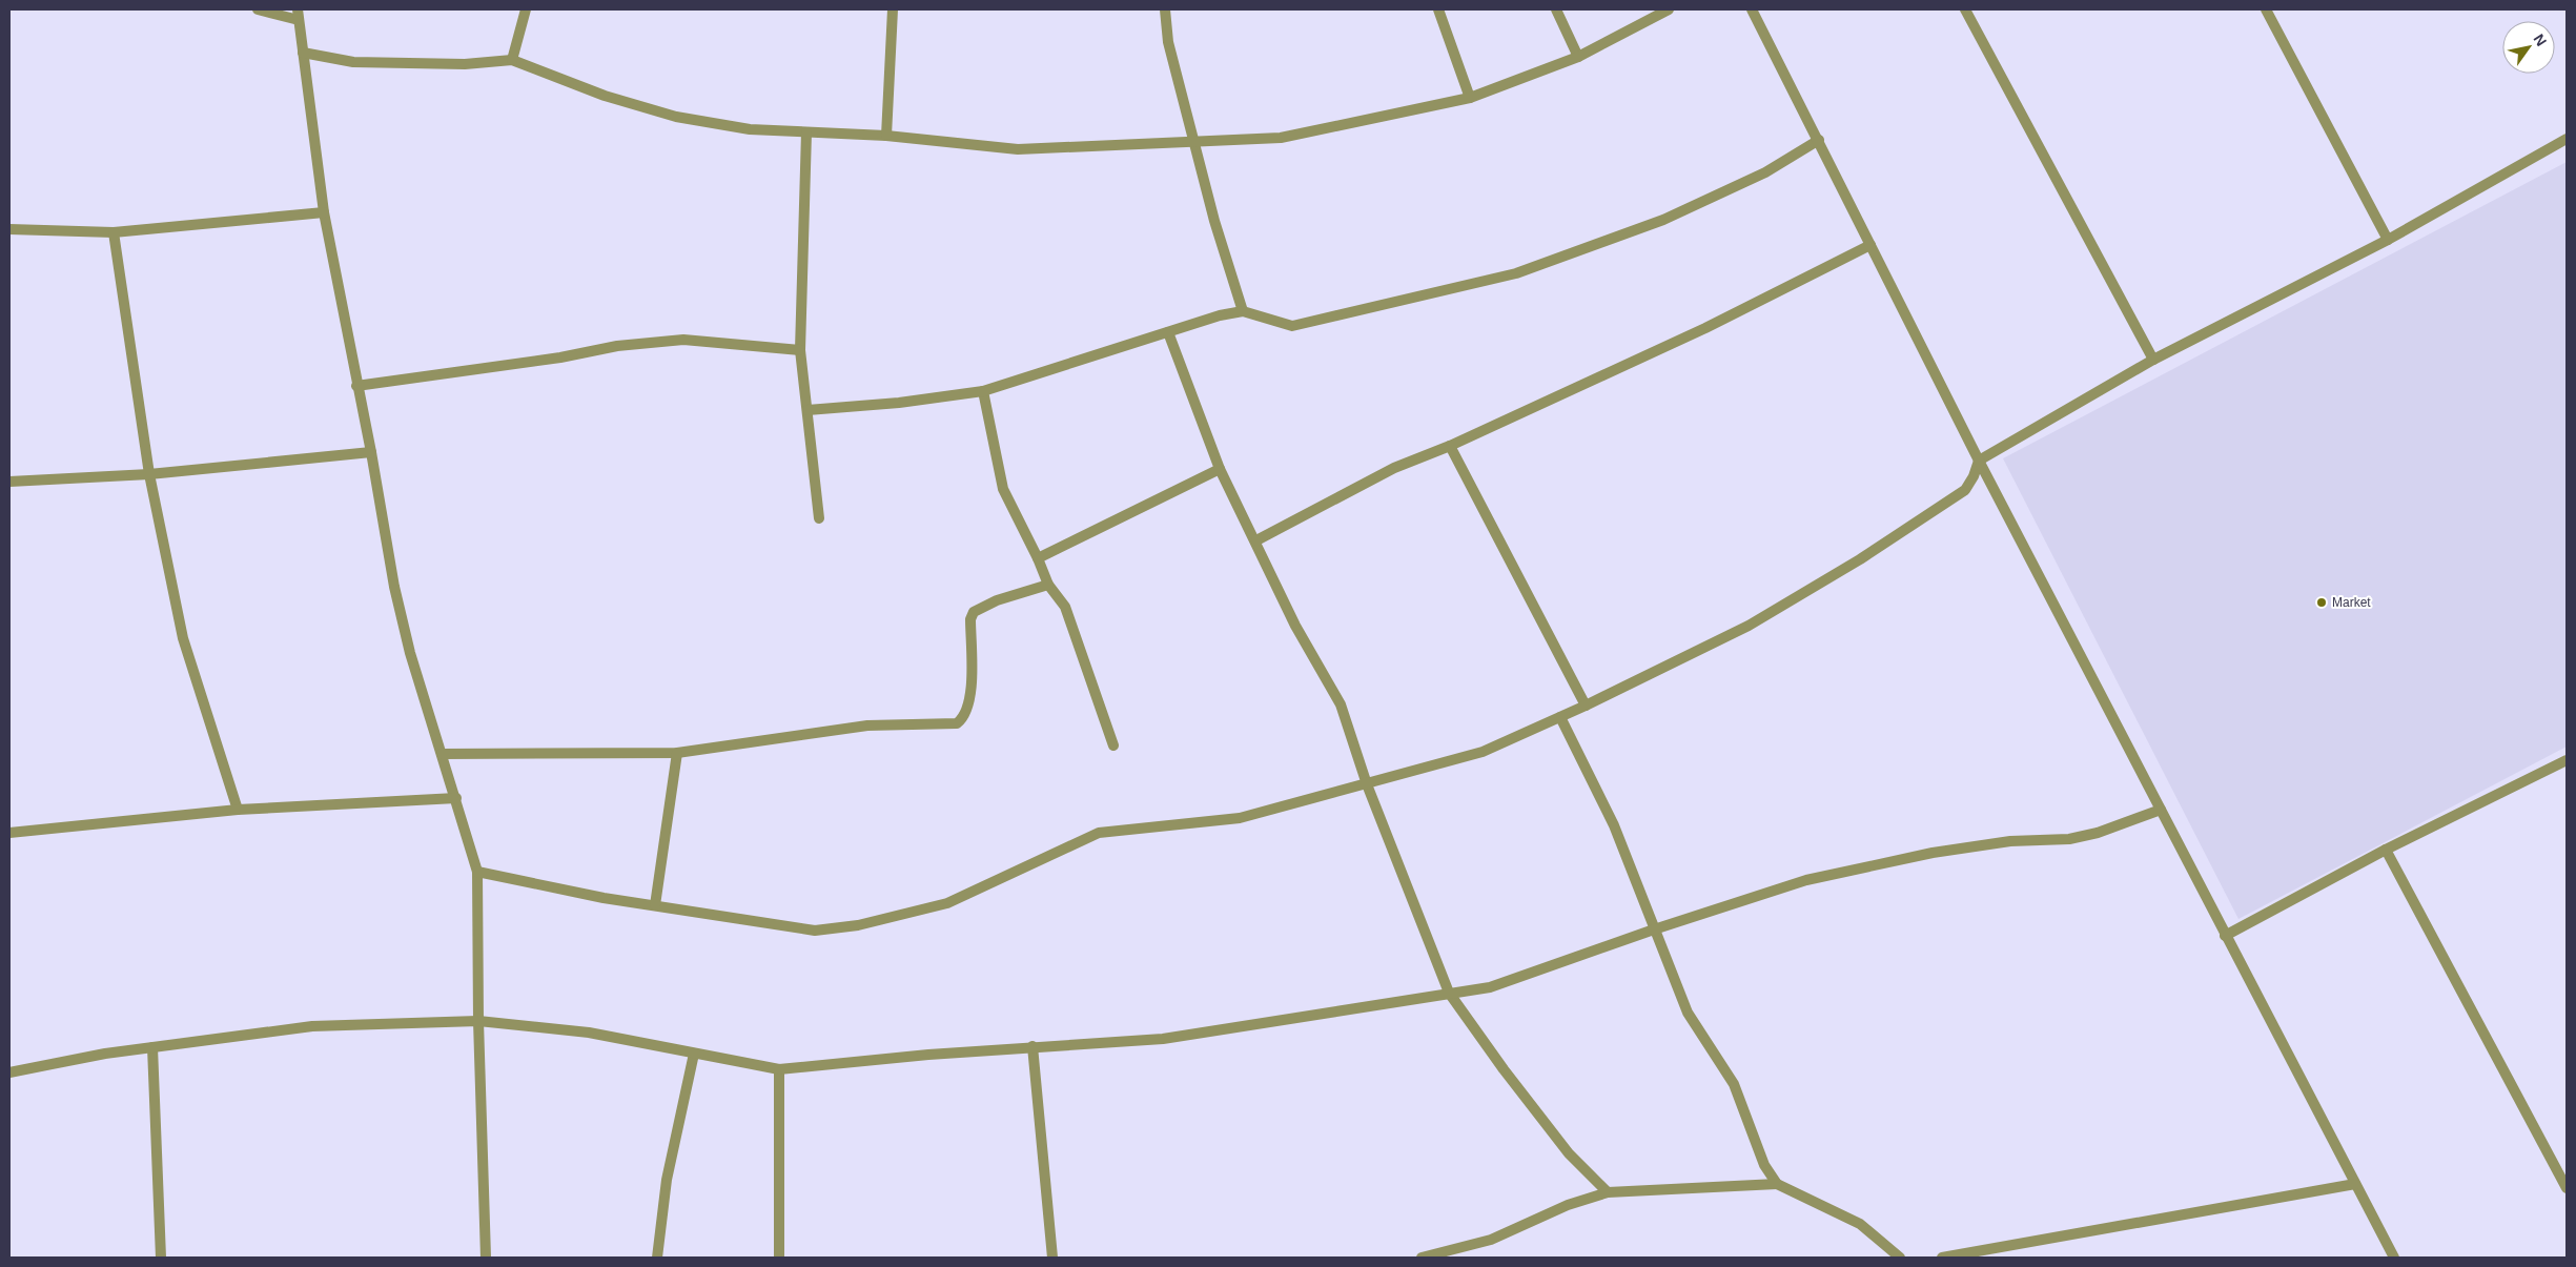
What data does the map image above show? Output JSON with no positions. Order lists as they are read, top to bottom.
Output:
{
  "places": ["Market"],
  "north": "top right"
}
